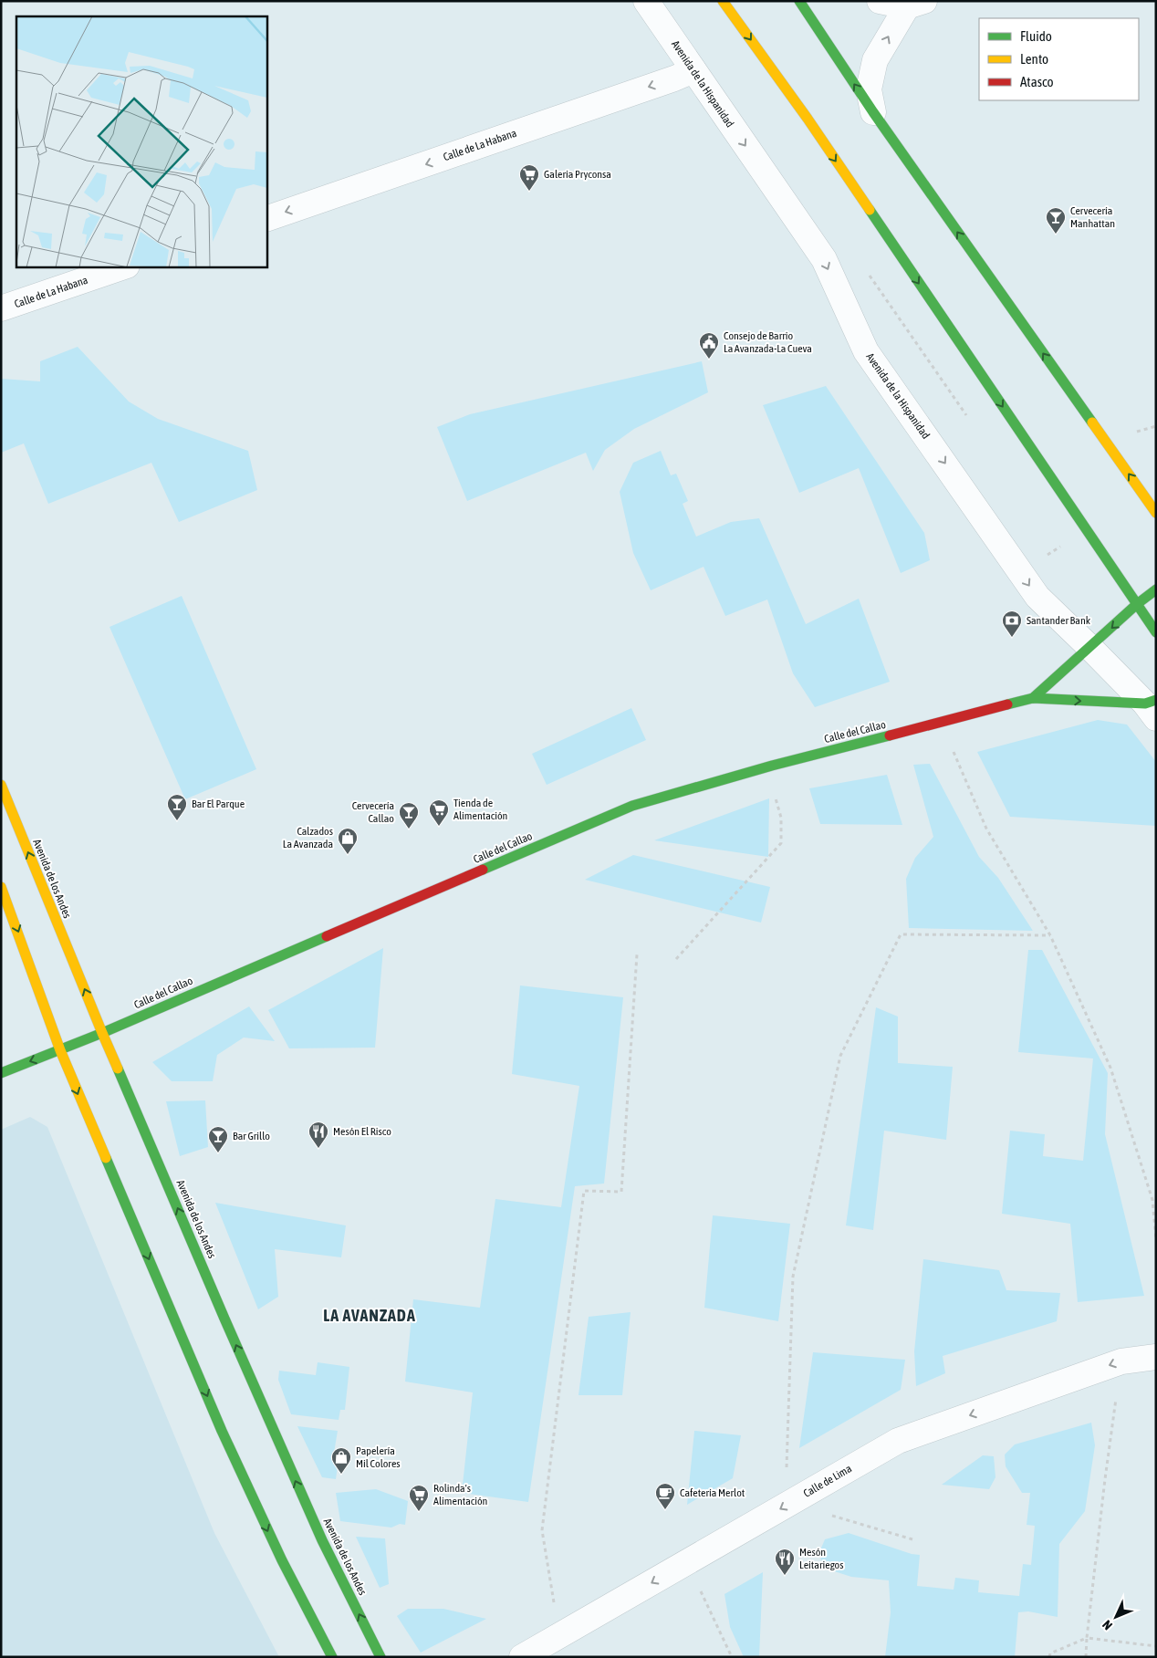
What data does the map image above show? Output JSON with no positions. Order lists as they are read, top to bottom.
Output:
{
  "streets": {
    "main road": ["Calle del Callao", "Avenida de los Andes"],
    "street": ["Avenida de la Hispanidad", "Calle de La Habana", "Calle de Lima"]
  },
  "crossings": [
    ["Avenida de la Hispanidad", "Calle de La Habana"],
    ["Avenida de la Hispanidad", "Calle del Callao"],
    ["Calle del Callao", "Avenida de los Andes"]
  ],
  "one_way": ["Avenida de la Hispanidad", "Calle de La Habana", "Calle de Lima"],
  "districts": ["LA AVANZADA"],
  "places": {
    "supermarket": ["Galería Pryconsa", "Tienda de Alimentación", "Rolinda's Alimentación"],
    "bar": [
      "Cervecería Manhattan",
      "Bar El Parque",
      "Cervecería Callao",
      "Bar Grillo"
    ],
    "public building": ["Consejo de Barrio La Avanzada-La Cueva"],
    "bank": ["Santander Bank"],
    "shop": ["Calzados La Avanzada", "Papelería Mil Colores"],
    "restaurant": ["Mesón El Risco", "Mesón Leitariegos"],
    "cafe": ["Cafetería Merlot"]
  },
  "legend": ["Fluido", "Lento", "Atasco"],
  "north": "bottom left"
}
